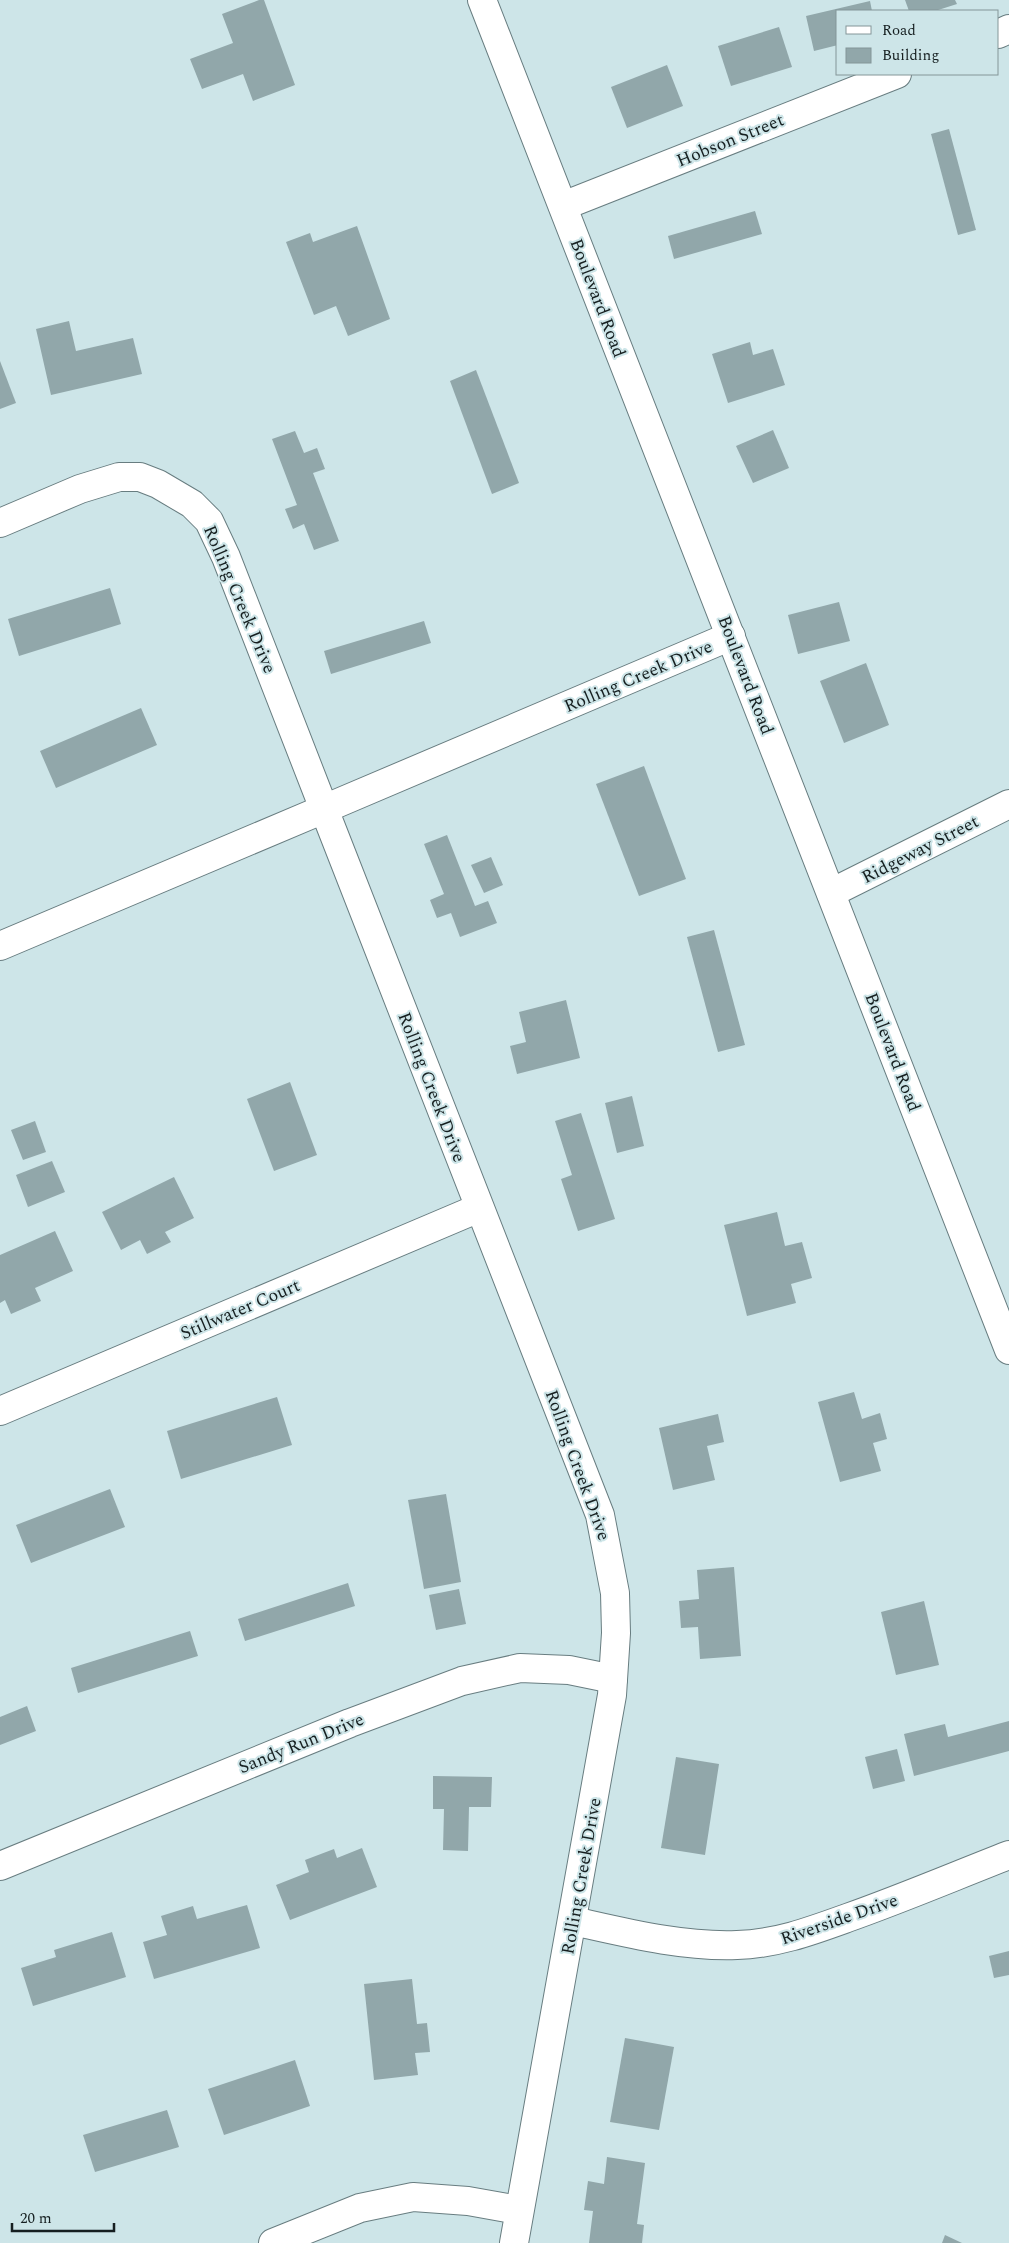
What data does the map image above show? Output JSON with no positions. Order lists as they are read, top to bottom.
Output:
{
  "streets": {
    "street": [
      "Hobson Street",
      "Boulevard Road",
      "Rolling Creek Drive",
      "Ridgeway Street",
      "Stillwater Court",
      "Sandy Run Drive",
      "Riverside Drive"
    ]
  },
  "crossings": [
    ["Hobson Street", "Boulevard Road"],
    ["Boulevard Road", "Rolling Creek Drive"],
    ["Boulevard Road", "Ridgeway Street"],
    ["Rolling Creek Drive", "Stillwater Court"],
    ["Rolling Creek Drive", "Sandy Run Drive"],
    ["Rolling Creek Drive", "Riverside Drive"]
  ],
  "legend": ["Road", "Building"],
  "scale_bar": "20 m"
}
